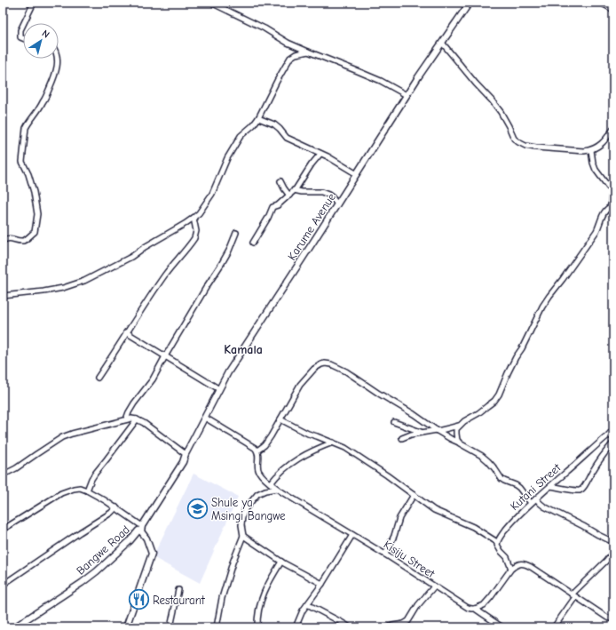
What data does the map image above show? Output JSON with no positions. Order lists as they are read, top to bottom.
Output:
{
  "streets": {
    "street": [
      "Karume Avenue",
      "Kutani Street",
      "Bangwe Road",
      "Kisiju Street"
    ]
  },
  "crossings": [
    ["Karume Avenue", "Bangwe Road"]
  ],
  "districts": ["Kamala"],
  "places": {
    "school or university": ["Shule ya Msingi Bangwe"],
    "restaurant": ["Restaurant"]
  },
  "north": "top right"
}
